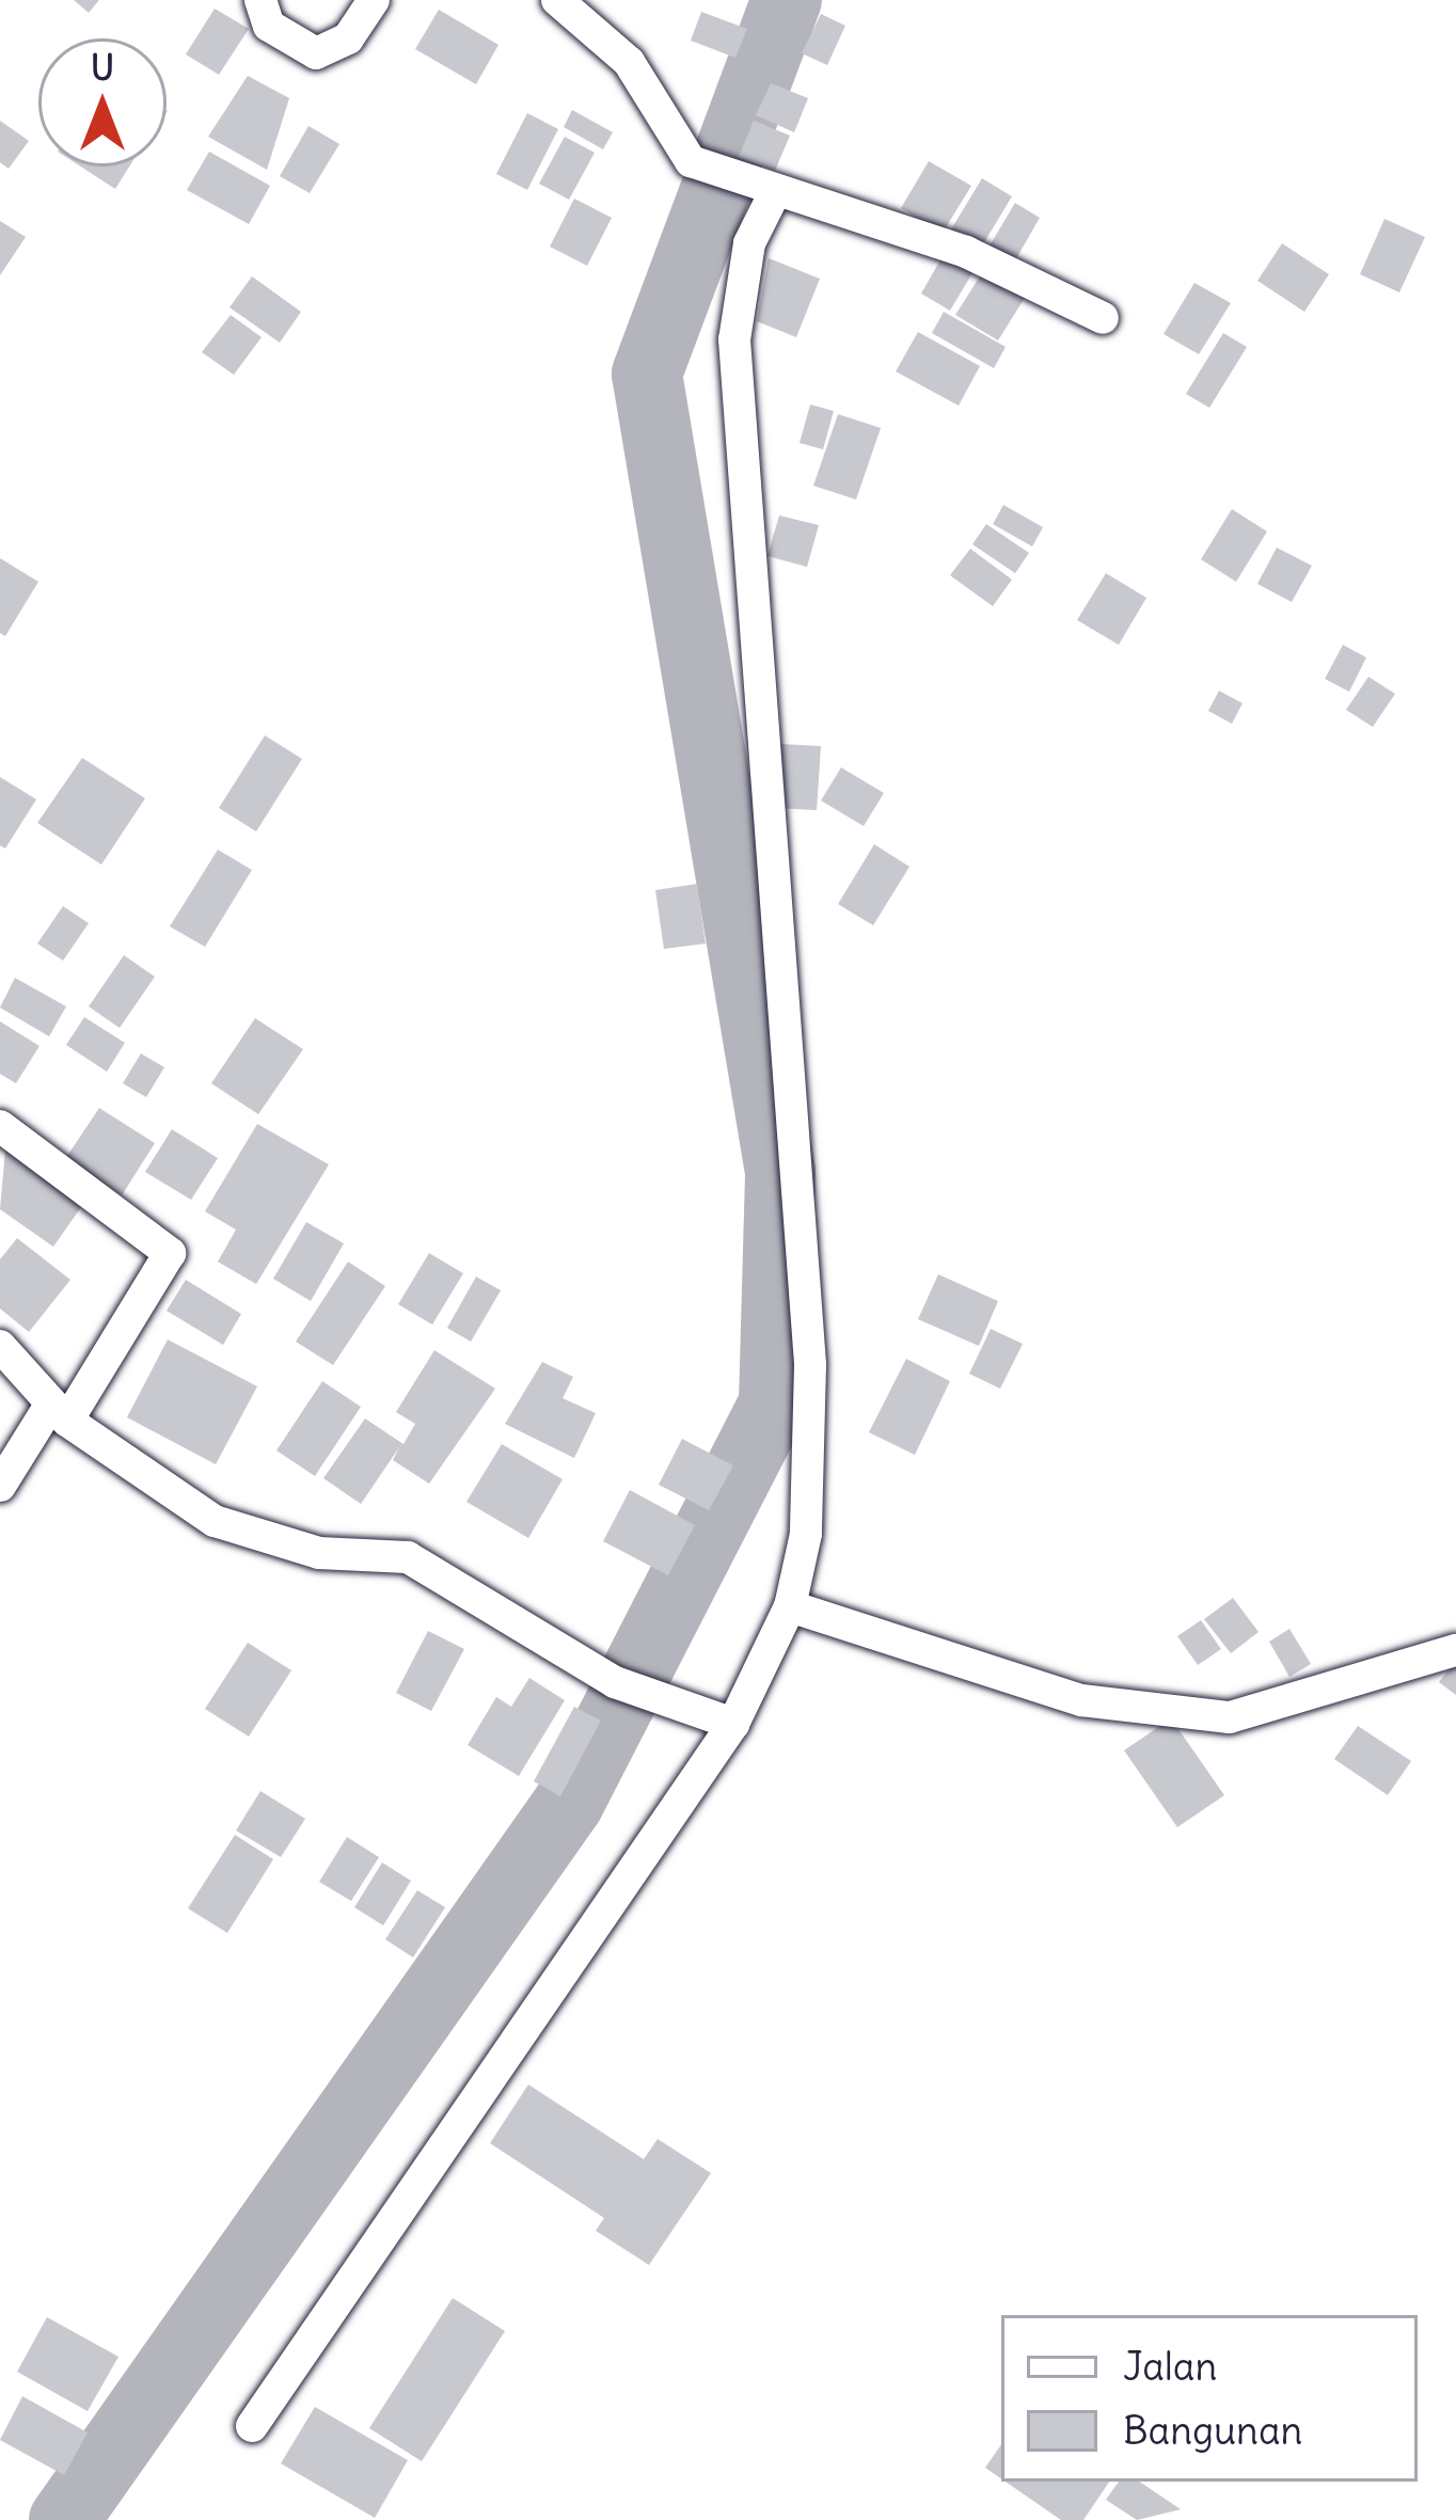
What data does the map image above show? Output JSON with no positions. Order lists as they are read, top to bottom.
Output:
{
  "legend": ["Jalan", "Bangunan"],
  "north": "top"
}
